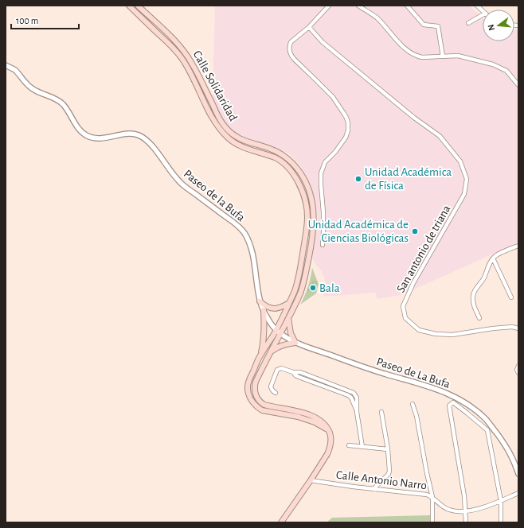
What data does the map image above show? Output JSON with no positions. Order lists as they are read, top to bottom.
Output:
{
  "streets": {
    "main road": ["Calle Solidaridad"],
    "street": [
      "Paseo de la Bufa",
      "San antonio de triana",
      "Paseo de La Bufa",
      "Calle Antonio Narro"
    ]
  },
  "crossings": [
    ["Calle Solidaridad", "Paseo de la Bufa"],
    ["Paseo de la Bufa", "Paseo de La Bufa"]
  ],
  "places": ["Unidad Académica de Física", "Unidad Académica de Ciencias Biológicas", "Bala"],
  "scale_bar": "100 m",
  "north": "left"
}
